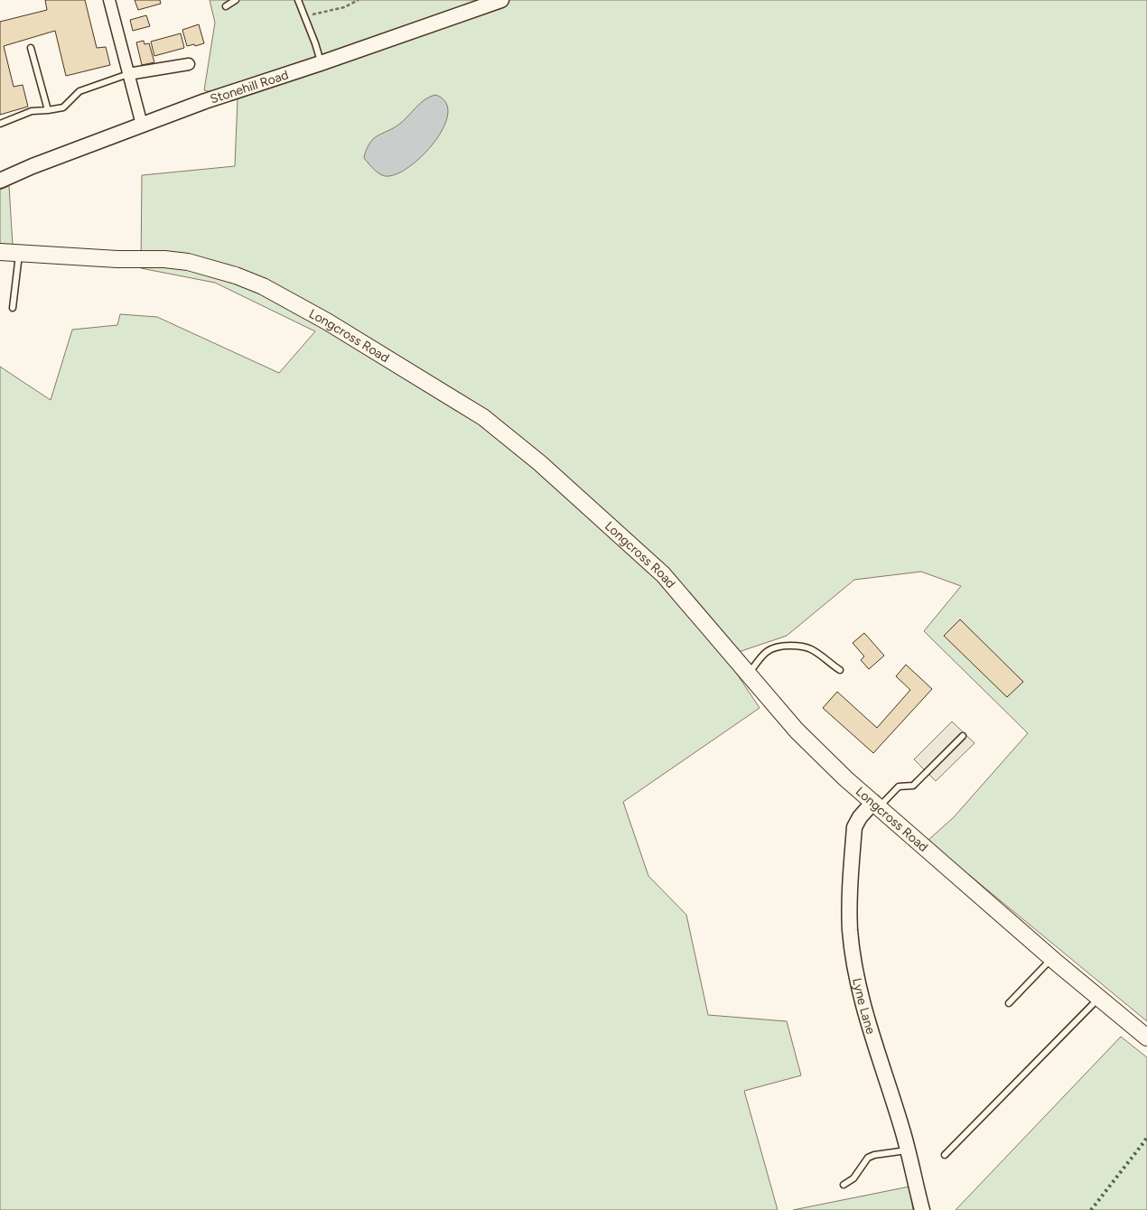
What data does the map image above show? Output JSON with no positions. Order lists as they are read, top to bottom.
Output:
{
  "streets": {
    "main road": ["Longcross Road"],
    "street": ["Stonehill Road", "Lyne Lane"]
  },
  "crossings": [
    ["Longcross Road", "Lyne Lane"]
  ]
}
